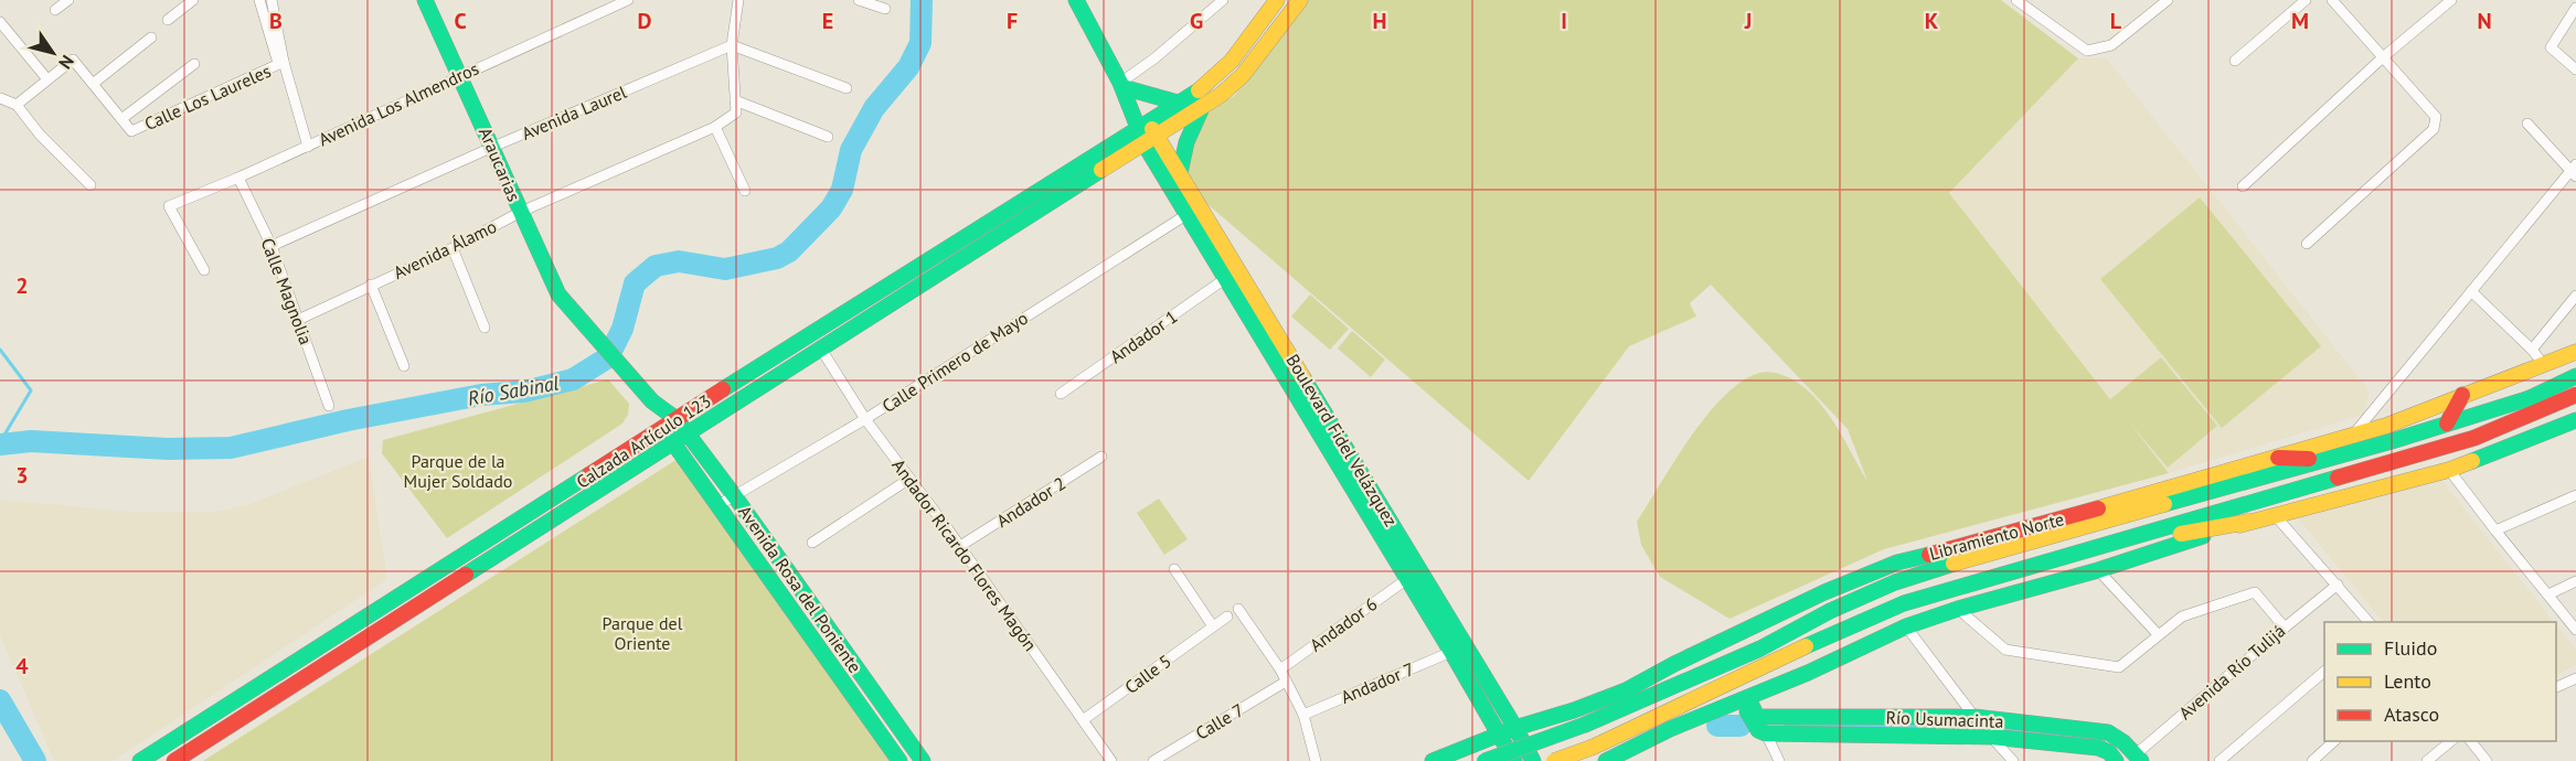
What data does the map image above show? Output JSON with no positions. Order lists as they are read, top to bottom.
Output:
{
  "streets": {
    "main road": [
      "Araucarias",
      "Boulevard Fidel Velázquez",
      "Calzada Artículo 123",
      "Libramiento Norte",
      "Avenida Rosa del Poniente",
      "Río Usumacinta"
    ],
    "street": [
      "Calle Los Laureles",
      "Avenida Los Almendros",
      "Avenida Laurel",
      "Avenida Álamo",
      "Calle Magnolia",
      "Andador 1",
      "Calle Primero de Mayo",
      "Andador 2",
      "Andador Ricardo Flores Magón",
      "Andador 6",
      "Avenida Río Tulijá",
      "Calle 5",
      "Andador 7",
      "Calle 7"
    ]
  },
  "crossings": [
    ["Avenida Los Almendros", "Araucarias"],
    ["Avenida Los Almendros", "Calle Magnolia"],
    ["Avenida Laurel", "Araucarias"],
    ["Avenida Laurel", "Calle Magnolia"],
    ["Araucarias", "Avenida Álamo"],
    ["Araucarias", "Calzada Artículo 123"],
    ["Araucarias", "Avenida Rosa del Poniente"],
    ["Avenida Álamo", "Calle Magnolia"],
    ["Andador 1", "Boulevard Fidel Velázquez"],
    ["Calle Primero de Mayo", "Boulevard Fidel Velázquez"],
    ["Calle Primero de Mayo", "Andador Ricardo Flores Magón"],
    ["Calle Primero de Mayo", "Avenida Rosa del Poniente"],
    ["Boulevard Fidel Velázquez", "Calzada Artículo 123"],
    ["Boulevard Fidel Velázquez", "Libramiento Norte"],
    ["Boulevard Fidel Velázquez", "Andador 6"],
    ["Boulevard Fidel Velázquez", "Andador 7"],
    ["Calzada Artículo 123", "Andador Ricardo Flores Magón"],
    ["Calzada Artículo 123", "Avenida Rosa del Poniente"],
    ["Andador 2", "Andador Ricardo Flores Magón"],
    ["Andador Ricardo Flores Magón", "Calle 5"],
    ["Avenida Río Tulijá", "Río Usumacinta"]
  ],
  "water": ["Río Sabinal"],
  "parks": ["Parque de la Mujer Soldado", "Parque del Oriente"],
  "legend": ["Fluido", "Lento", "Atasco"],
  "north": "bottom right",
  "grid": {
    "columns": [
      "B",
      "C",
      "D",
      "E",
      "F",
      "G",
      "H",
      "I",
      "J",
      "K",
      "L",
      "M",
      "N"
    ],
    "rows": ["2", "3", "4"]
  }
}
